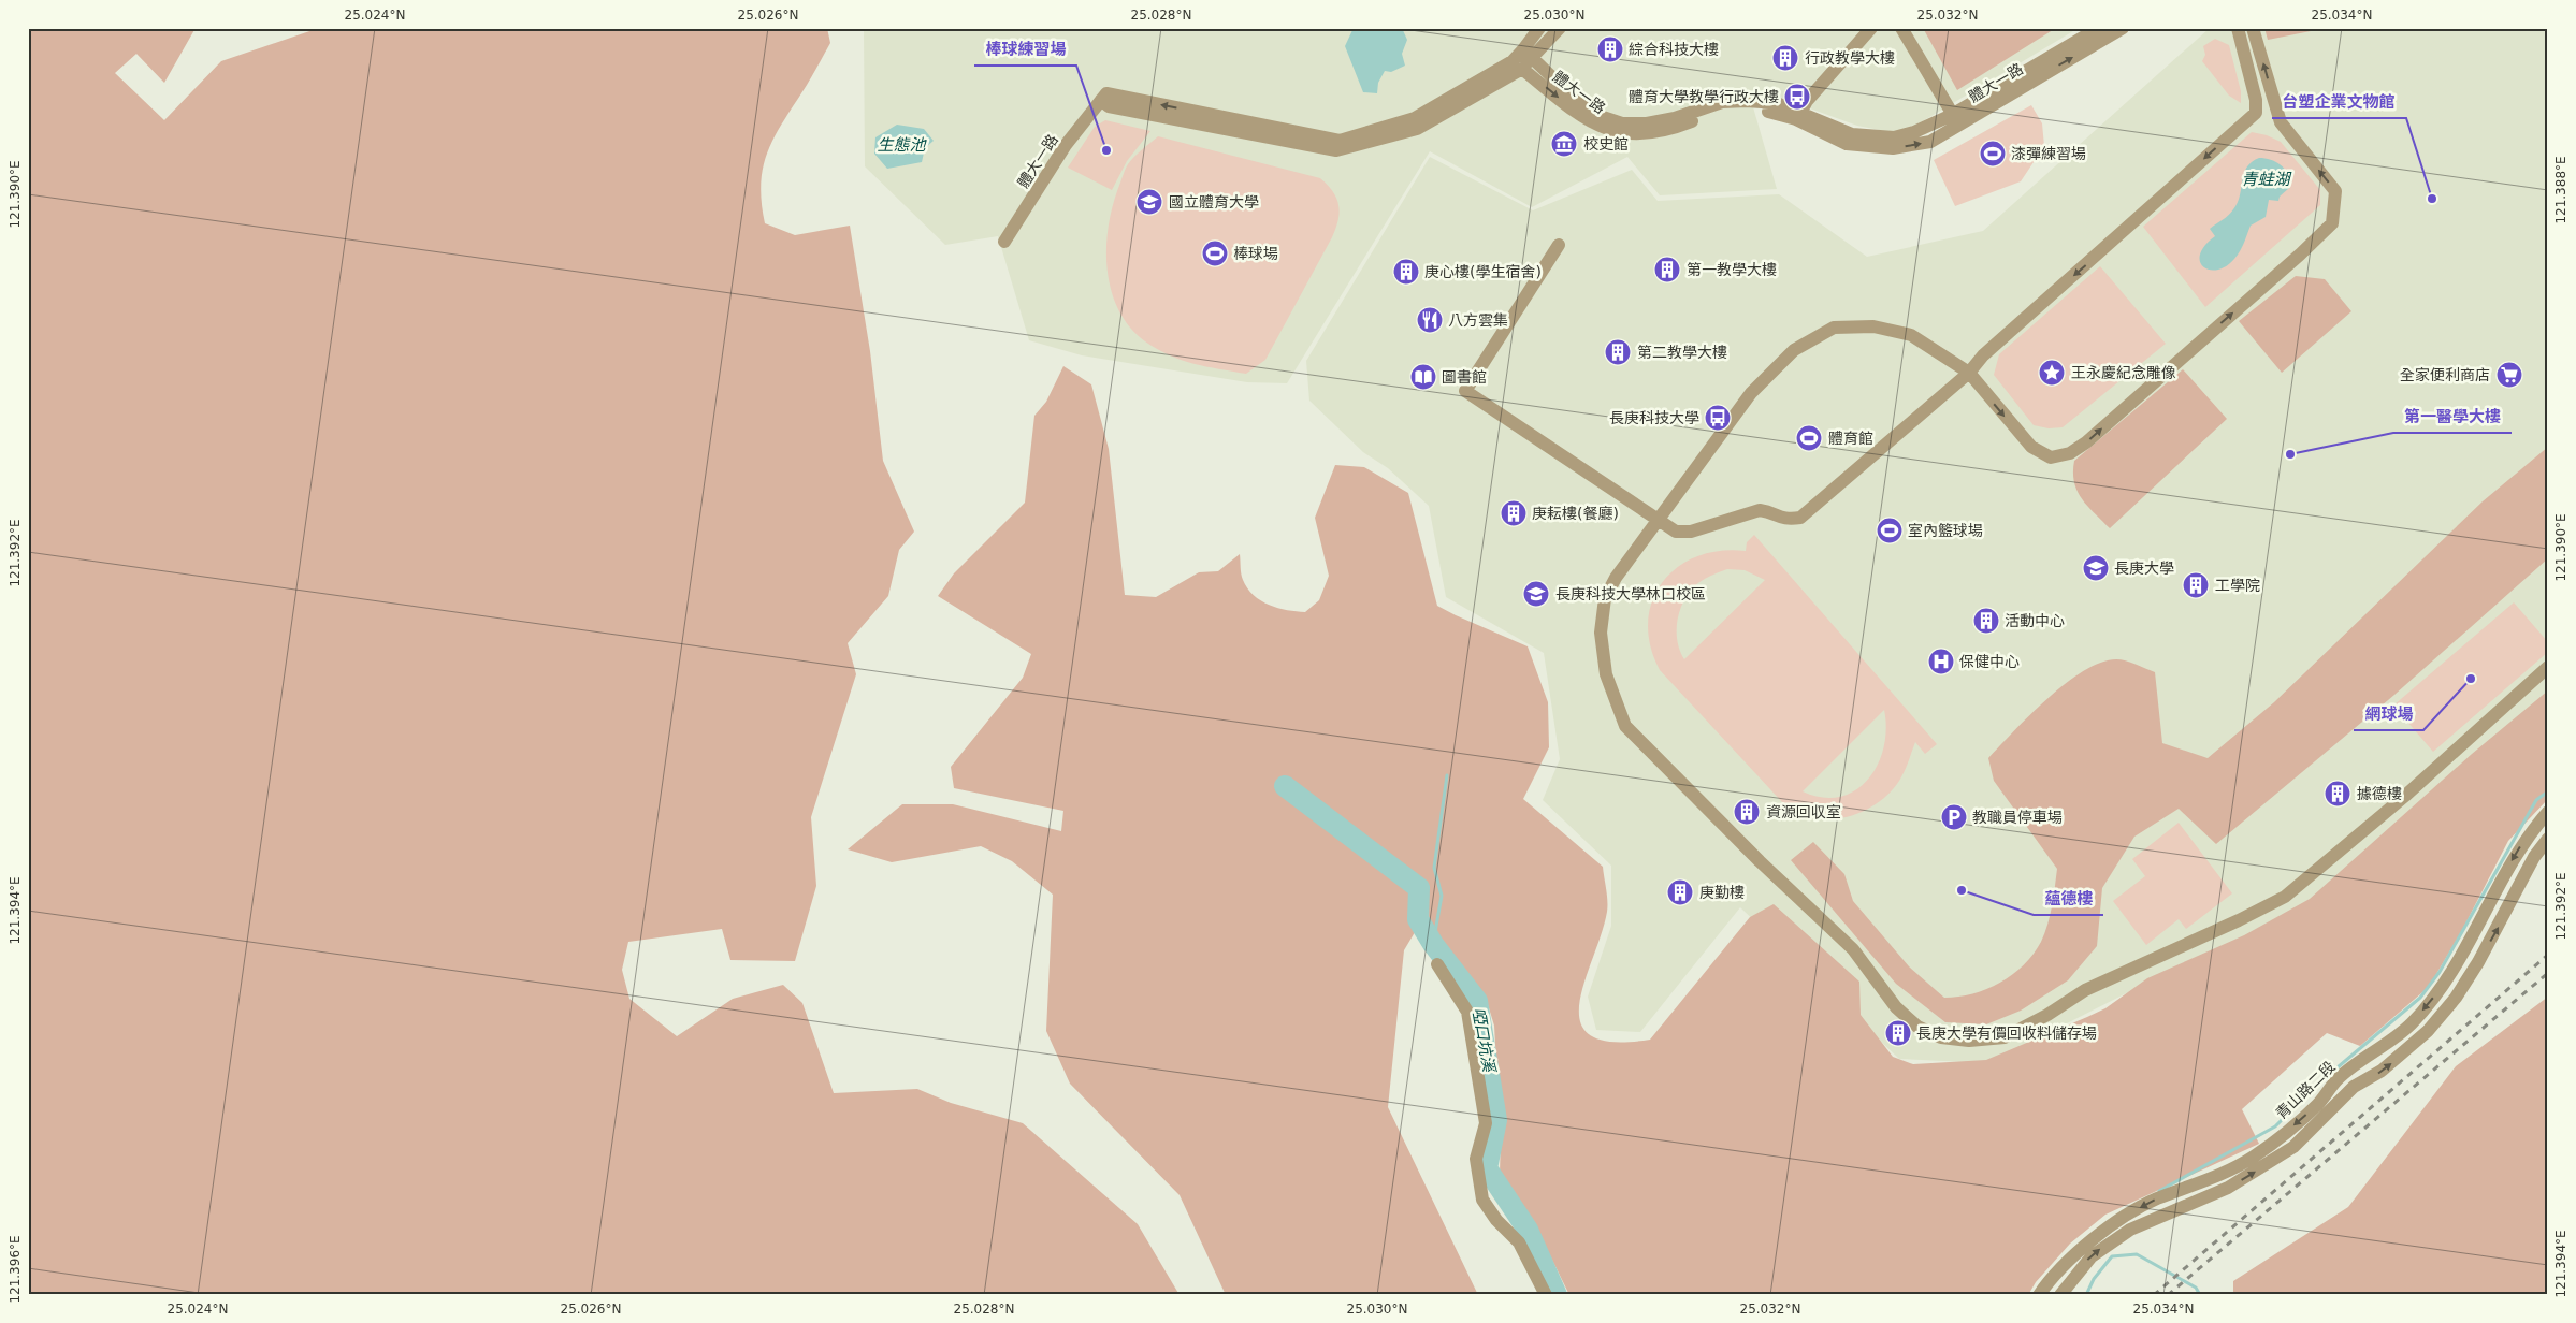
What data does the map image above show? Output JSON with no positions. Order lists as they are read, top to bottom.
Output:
{
  "streets": {
    "street": ["體大一路", "青山路二段"]
  },
  "water": ["生態池", "青蛙湖", "啞口坑溪"],
  "places": {
    "building": [
      "綜合科技大樓",
      "行政教學大樓",
      "第一教學大樓",
      "庚心樓(學生宿舍)",
      "第二教學大樓",
      "庚耘樓(餐廳)",
      "工學院",
      "活動中心",
      "據德樓",
      "資源回収室",
      "庚勤樓",
      "長庚大學有價回收料儲存場"
    ],
    "bus stop": ["體育大學教學行政大樓", "長庚科技大學"],
    "museum": ["校史館"],
    "other": [
      "棒球練習場",
      "台塑企業文物館",
      "第一醫學大樓",
      "網球場",
      "蘊德樓"
    ],
    "sports": [
      "漆彈練習場",
      "棒球場",
      "體育館",
      "室內籃球場"
    ],
    "school or university": ["國立體育大學", "長庚大學", "長庚科技大學林口校區"],
    "restaurant": ["八方雲集"],
    "place": ["王永慶紀念雕像"],
    "supermarket": ["全家便利商店"],
    "library": ["圖書館"],
    "hospital": ["保健中心"],
    "parking": ["教職員停車場"]
  },
  "coordinates": [
    "25.024°N",
    "25.026°N",
    "25.028°N",
    "25.030°N",
    "25.032°N",
    "25.034°N",
    "121.388°E",
    "121.390°E",
    "121.392°E",
    "121.394°E",
    "121.396°E"
  ]
}
